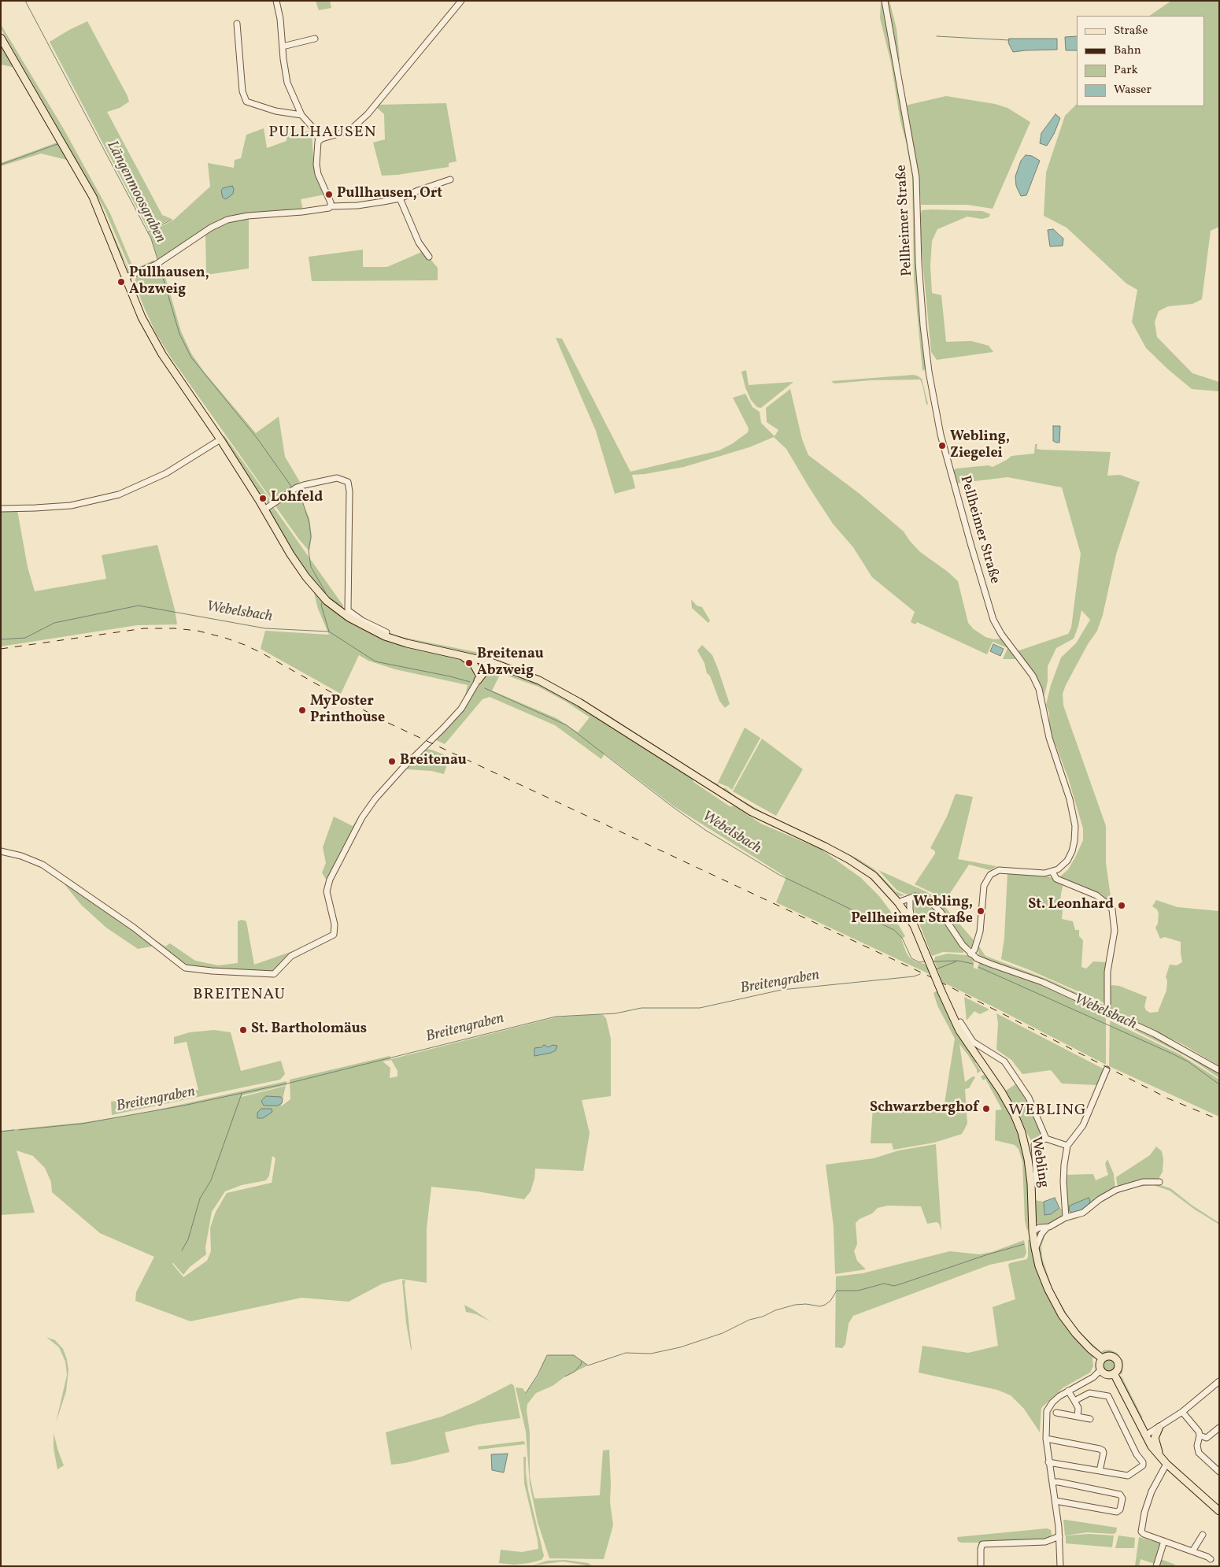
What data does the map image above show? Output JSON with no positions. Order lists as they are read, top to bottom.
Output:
{
  "streets": {
    "main road": ["Webling"],
    "street": ["Pellheimer Straße"]
  },
  "districts": ["PULLHAUSEN", "BREITENAU", "WEBLING"],
  "water": ["Längenmoosgraben", "Webelsbach", "Breitengraben"],
  "places": [
    "Pullhausen, Ort",
    "Pullhausen, Abzweig",
    "Webling, Ziegelei",
    "Lohfeld",
    "Breitenau Abzweig",
    "MyPoster Printhouse",
    "Breitenau",
    "St. Leonhard",
    "Webling, Pellheimer Straße",
    "St. Bartholomäus",
    "Schwarzberghof"
  ],
  "legend": [
    "Straße",
    "Bahn",
    "Park",
    "Wasser"
  ]
}
